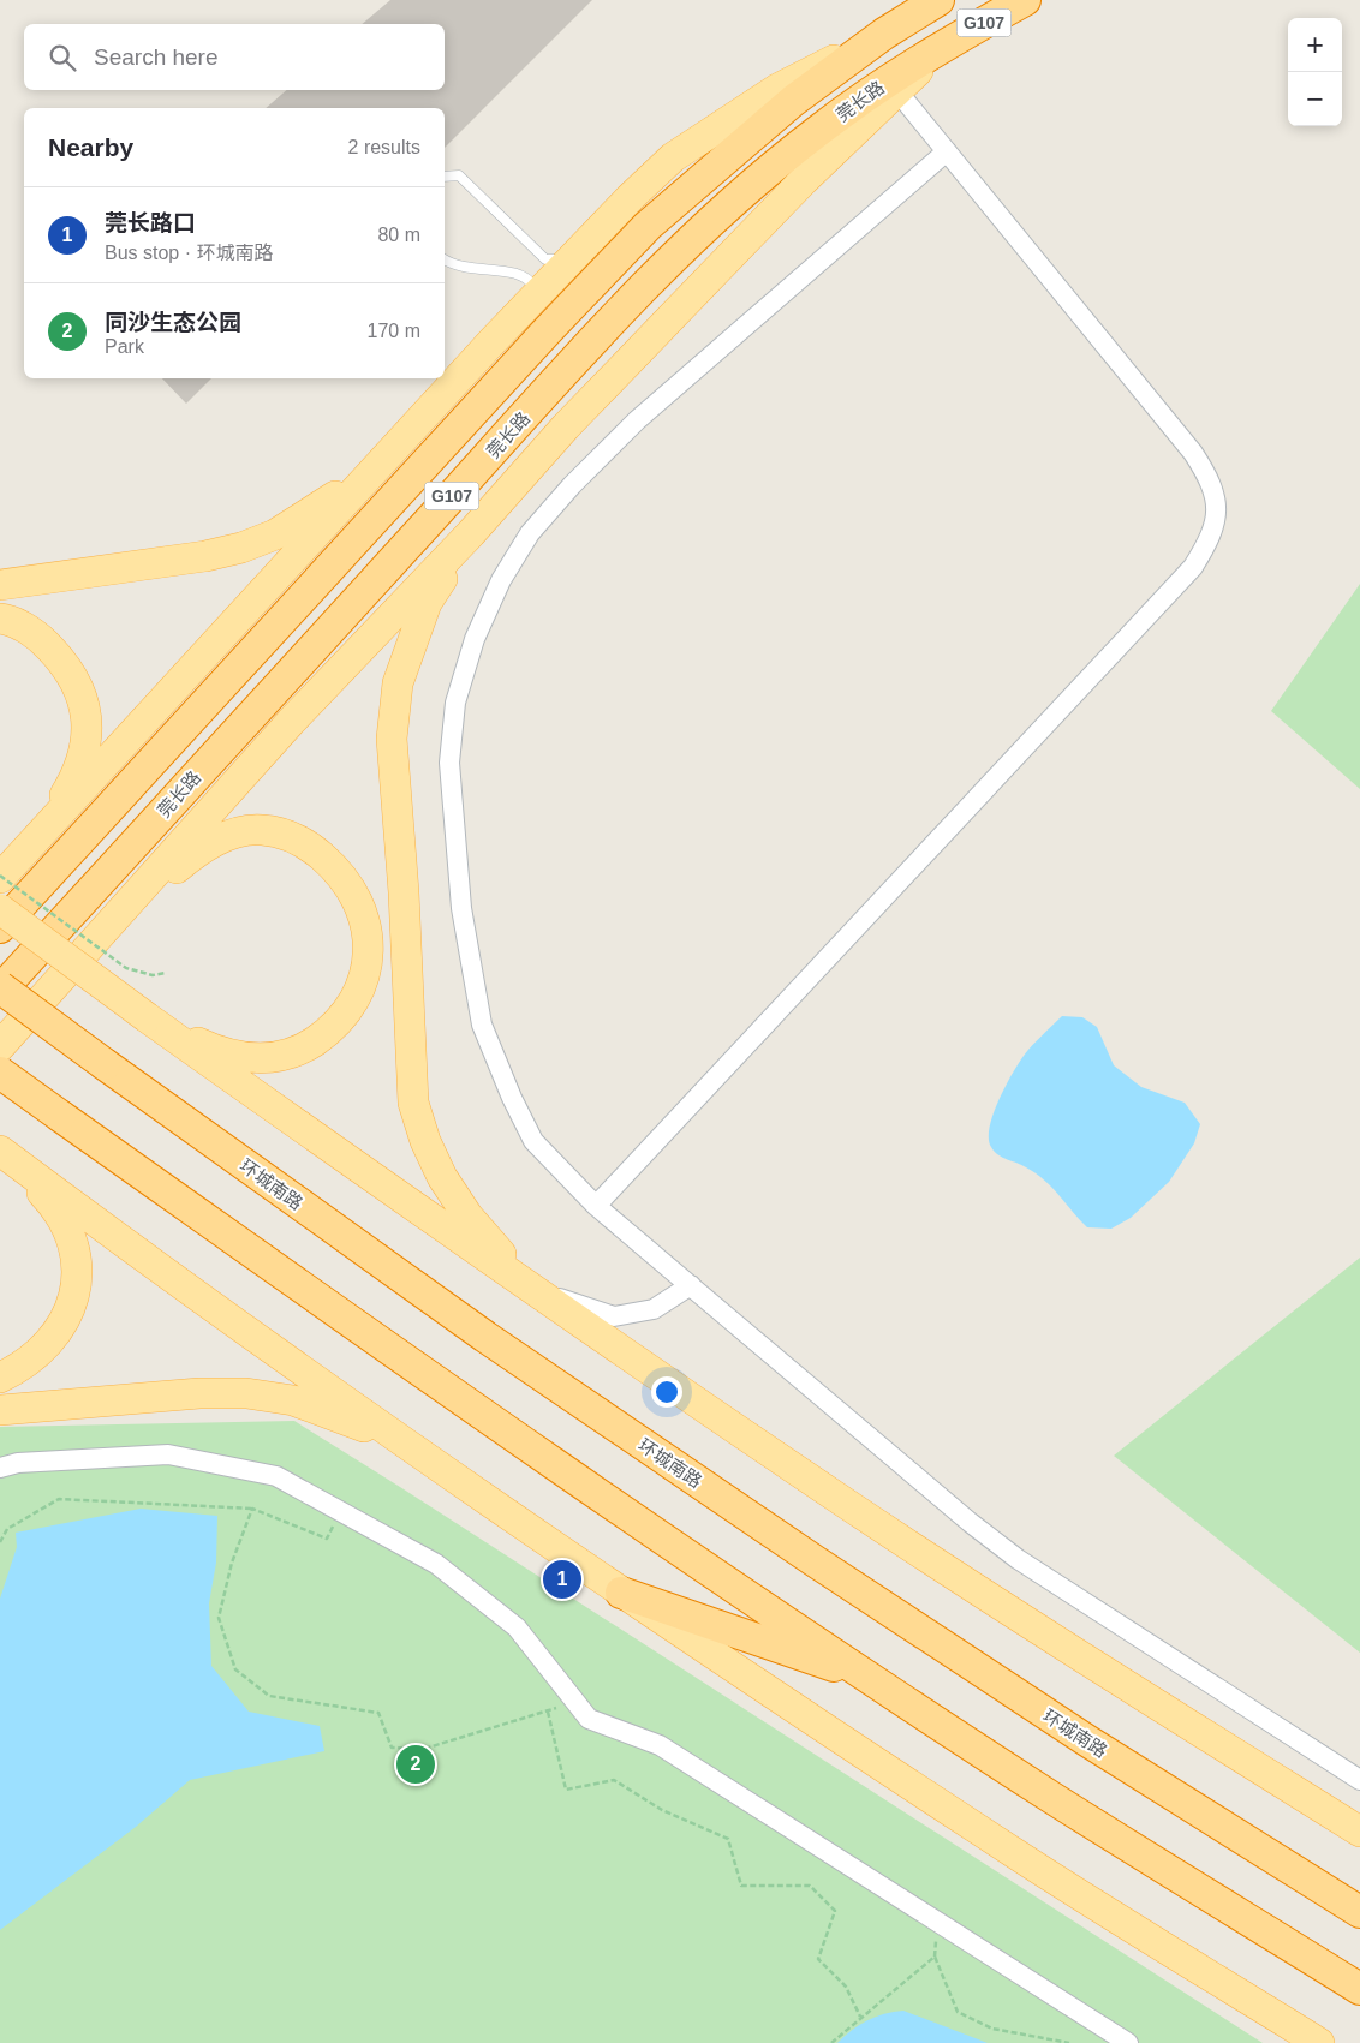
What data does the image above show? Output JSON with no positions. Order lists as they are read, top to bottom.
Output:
{
  "streets": {
    "highway": ["G107", "莞长路", "环城南路"]
  },
  "crossings": [
    ["莞长路", "环城南路"]
  ],
  "page": {
    "map_buttons": ["+", "−"],
    "search": "Search here",
    "heading": ["Nearby", "2 results"],
    "list": [
      {
        "mark": "1",
        "name": "莞长路口",
        "note": "Bus stop · 环城南路",
        "value": "80 m"
      },
      {
        "mark": "2",
        "name": "同沙生态公园",
        "note": "Park",
        "value": "170 m"
      }
    ],
    "pins": ["1", "2"]
  }
}
